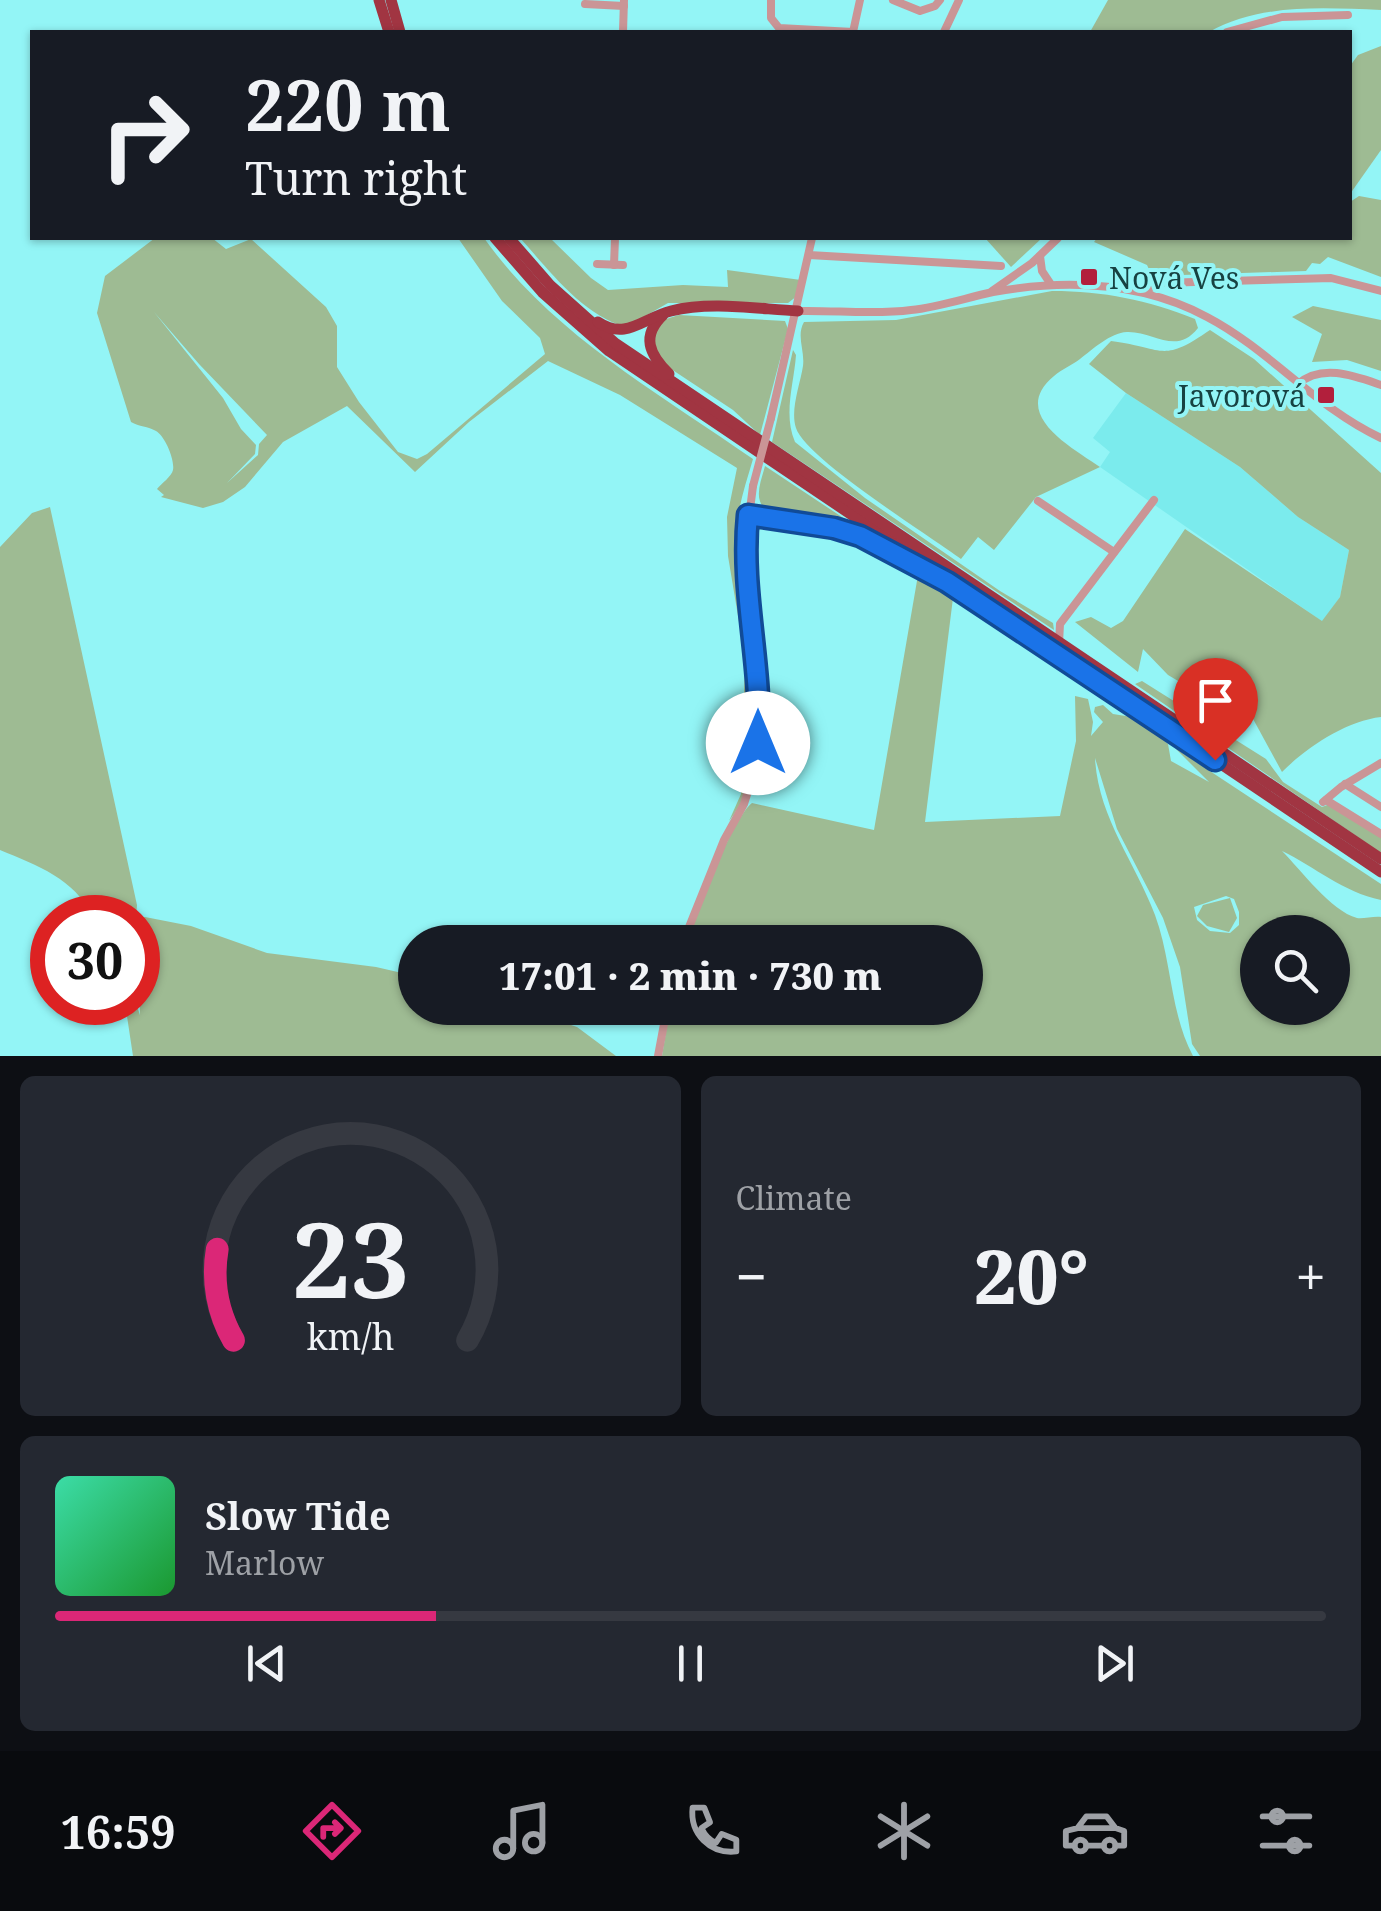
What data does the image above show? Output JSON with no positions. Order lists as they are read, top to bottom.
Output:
{
  "places": {
    "transit": ["Nová Ves", "Javorová"]
  },
  "page": {
    "turn": ["220 m", "Turn right"],
    "limit": "30",
    "trip": "17:01 · 2 min · 730 m",
    "tile": "Climate",
    "heat": ["−", "20°", "+"],
    "song": ["Slow Tide", "Marlow"],
    "tabs": "16:59",
    "gauge": ["23", "km/h"]
  }
}
